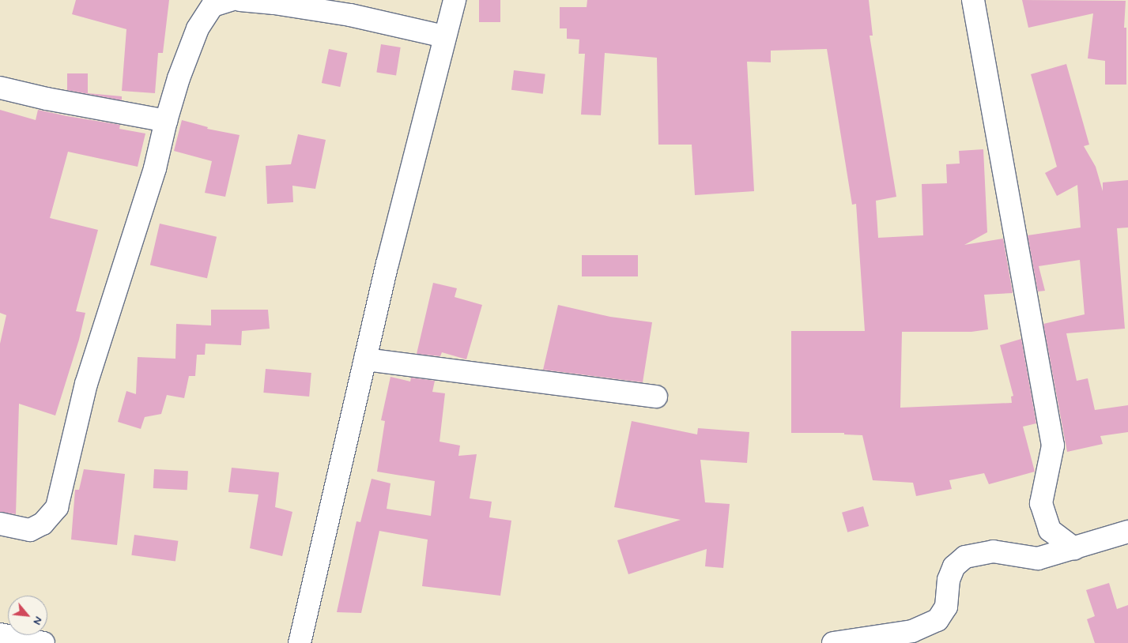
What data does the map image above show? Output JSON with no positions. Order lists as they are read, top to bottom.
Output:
{
  "north": "bottom right"
}
